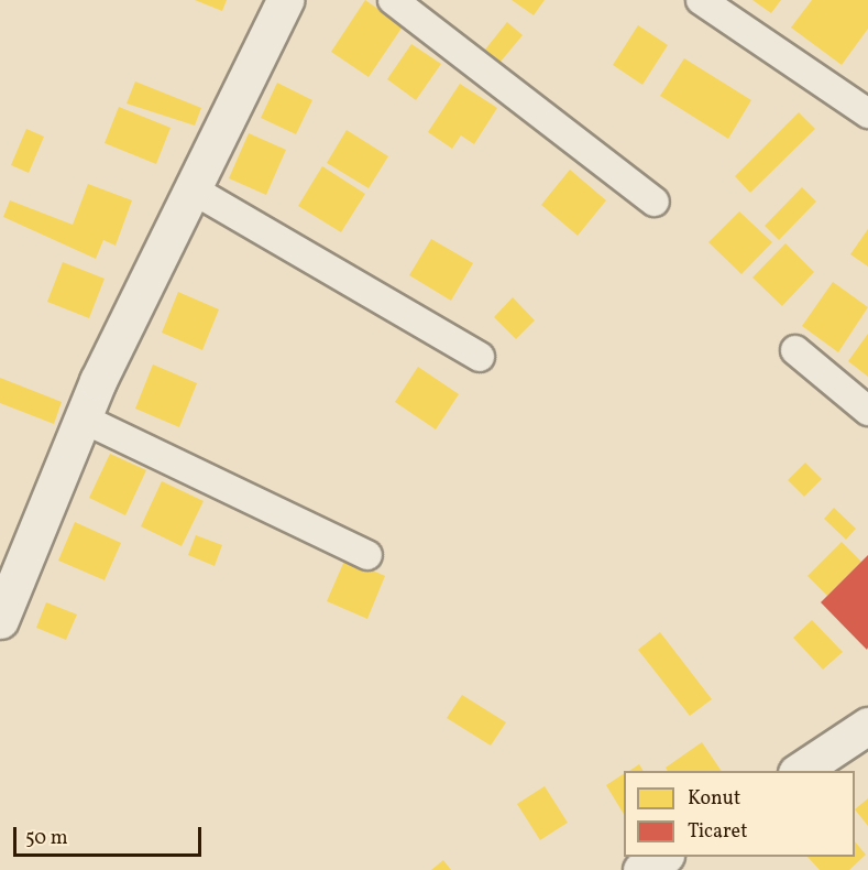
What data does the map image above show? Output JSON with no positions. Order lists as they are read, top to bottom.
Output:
{
  "legend": ["Konut", "Ticaret"],
  "scale_bar": "50 m"
}
